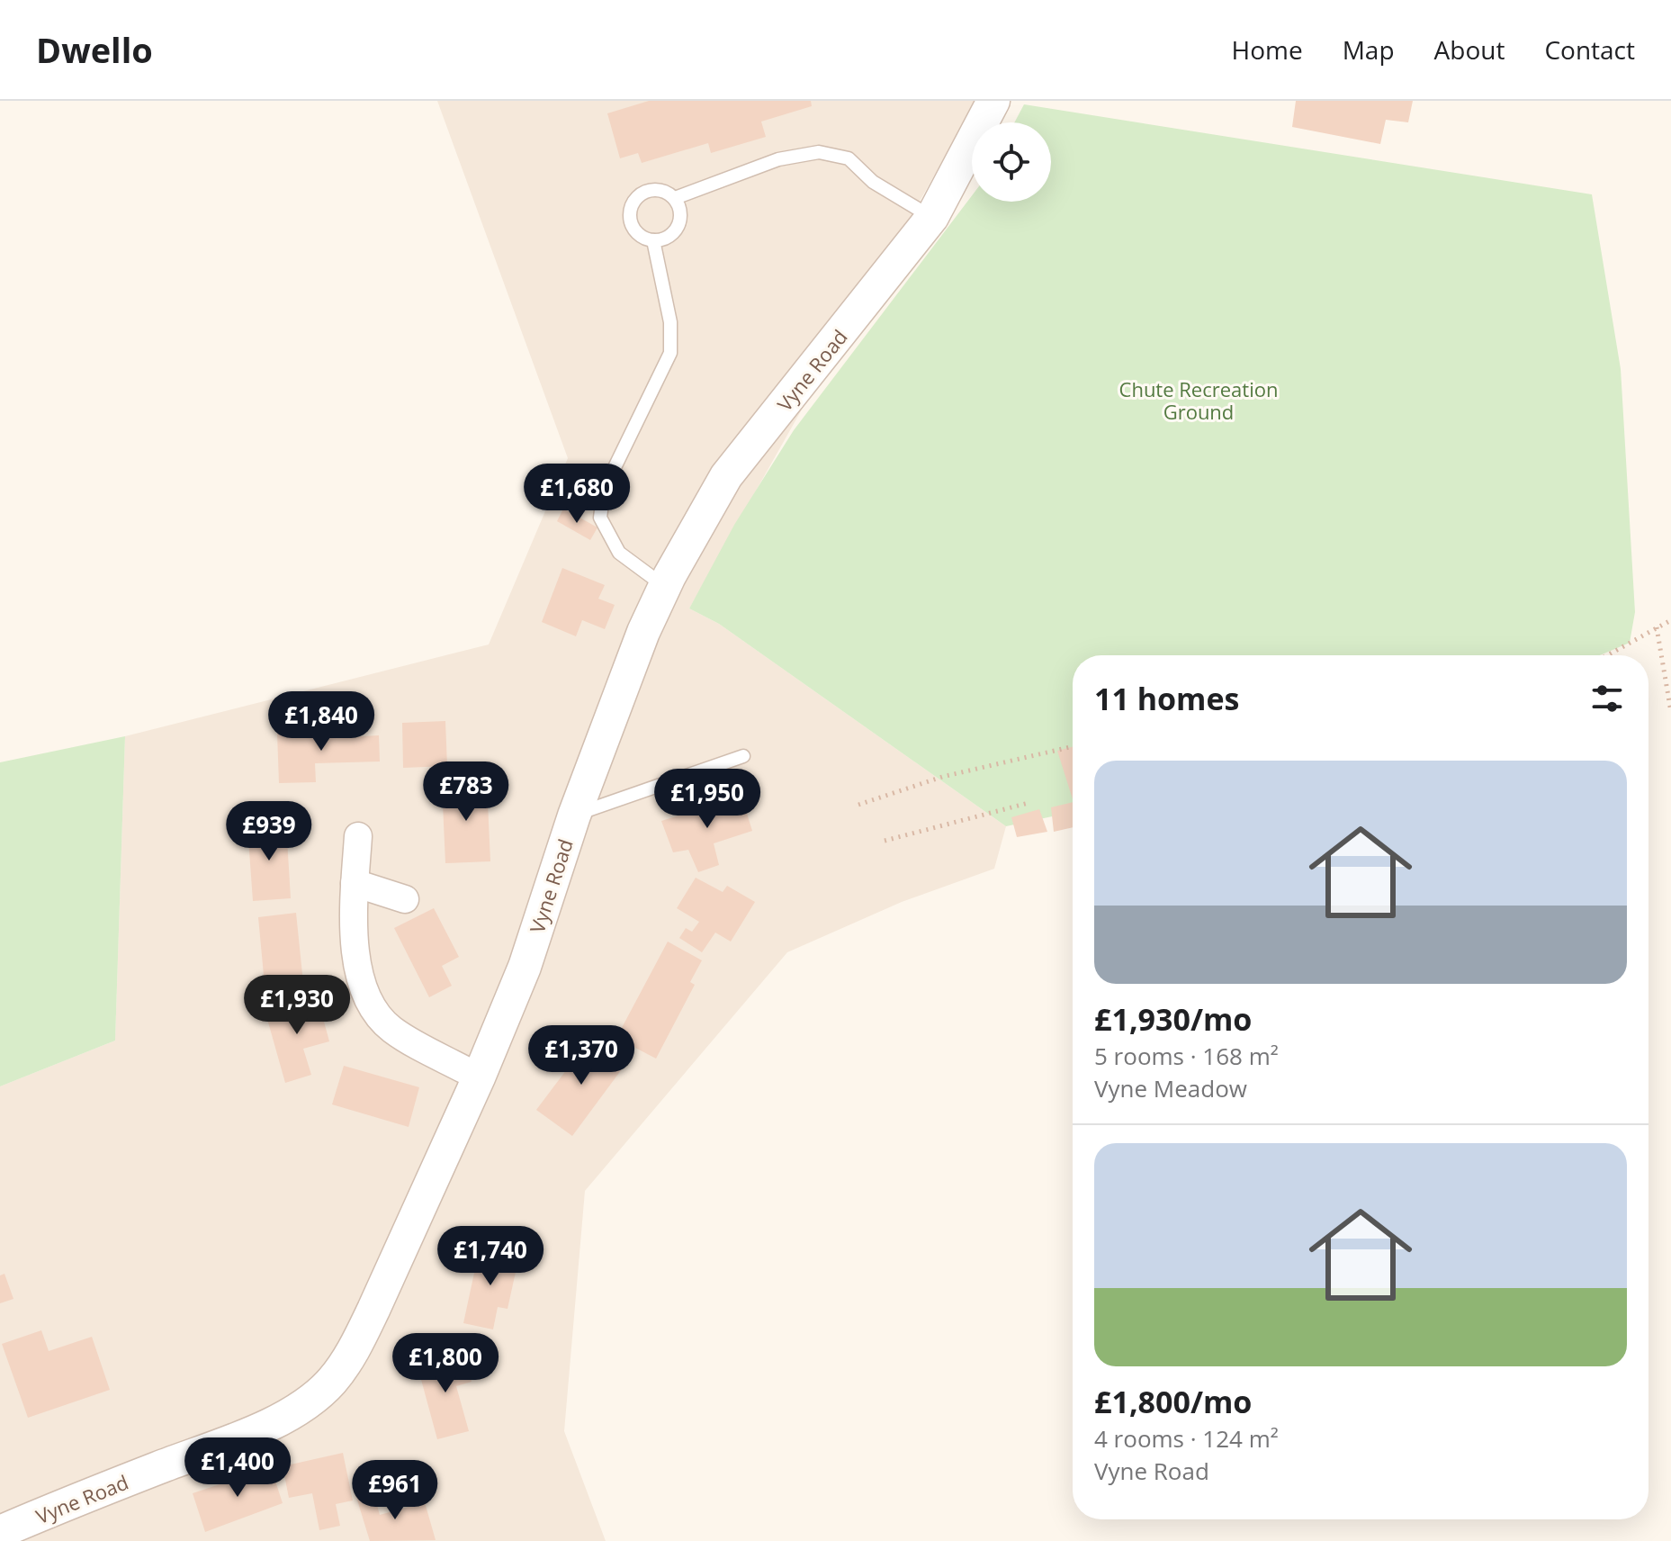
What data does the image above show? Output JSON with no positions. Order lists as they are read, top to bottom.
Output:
{
  "streets": {
    "street": ["Vyne Road"]
  },
  "parks": ["Chute Recreation Ground"],
  "page": {
    "header": "Dwello",
    "nav": [
      "Home",
      "Map",
      "About",
      "Contact"
    ],
    "price": [
      "£1,680",
      "£1,840",
      "£783",
      "£1,950",
      "£939",
      "£1,930",
      "£1,370",
      "£1,740",
      "£1,800",
      "£1,400",
      "£961"
    ],
    "heading": "11 homes",
    "list": [
      {
        "name": "£1,930/mo",
        "note": "5 rooms · 168 m² · Vyne Meadow"
      },
      {
        "name": "£1,800/mo",
        "note": "4 rooms · 124 m² · Vyne Road"
      }
    ]
  }
}
